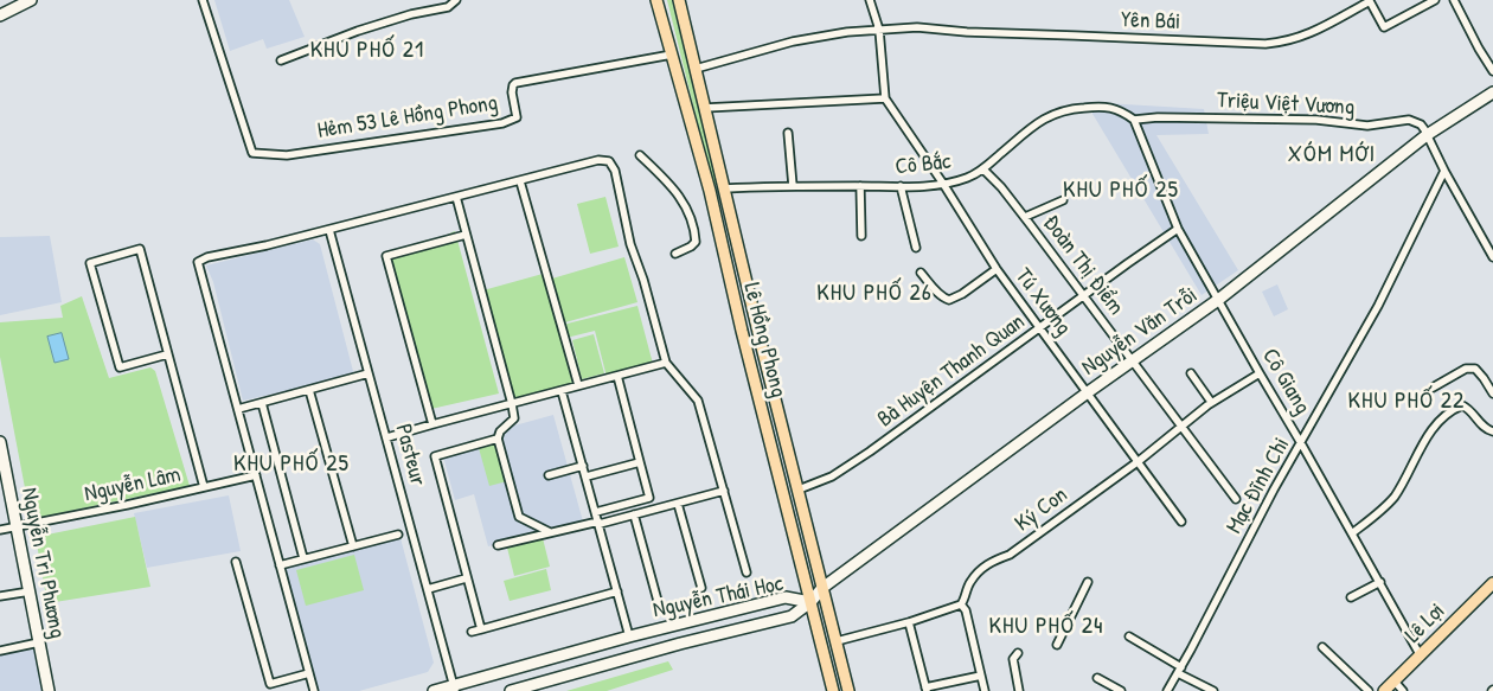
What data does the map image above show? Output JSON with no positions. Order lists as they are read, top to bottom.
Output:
{
  "streets": {
    "main road": ["Lê Hồng Phong", "Lê Lợi"],
    "street": [
      "Yên Bái",
      "Triệu Việt Vương",
      "Hẻm 53 Lê Hồng Phong",
      "Cô Bắc",
      "Đoàn Thị Điểm",
      "Tú Xương",
      "Nguyễn Văn Trỗi",
      "Bà Huyện Thanh Quan",
      "Cô Giang",
      "Pasteur",
      "Nguyễn Lâm",
      "Mạc Đĩnh Chi",
      "Ký Con",
      "Nguyễn Tri Phương",
      "Nguyễn Thái Học"
    ]
  },
  "crossings": [
    ["Yên Bái", "Lê Hồng Phong"],
    ["Triệu Việt Vương", "Cô Bắc"],
    ["Triệu Việt Vương", "Nguyễn Văn Trỗi"],
    ["Triệu Việt Vương", "Cô Giang"],
    ["Hẻm 53 Lê Hồng Phong", "Lê Hồng Phong"],
    ["Cô Bắc", "Đoàn Thị Điểm"],
    ["Cô Bắc", "Tú Xương"],
    ["Cô Bắc", "Lê Hồng Phong"],
    ["Cô Bắc", "Cô Giang"],
    ["Đoàn Thị Điểm", "Nguyễn Văn Trỗi"],
    ["Đoàn Thị Điểm", "Bà Huyện Thanh Quan"],
    ["Đoàn Thị Điểm", "Ký Con"],
    ["Tú Xương", "Nguyễn Văn Trỗi"],
    ["Tú Xương", "Bà Huyện Thanh Quan"],
    ["Tú Xương", "Ký Con"],
    ["Nguyễn Văn Trỗi", "Lê Hồng Phong"],
    ["Nguyễn Văn Trỗi", "Cô Giang"],
    ["Nguyễn Văn Trỗi", "Nguyễn Thái Học"],
    ["Lê Hồng Phong", "Bà Huyện Thanh Quan"],
    ["Lê Hồng Phong", "Nguyễn Thái Học"],
    ["Bà Huyện Thanh Quan", "Cô Giang"],
    ["Cô Giang", "Mạc Đĩnh Chi"],
    ["Cô Giang", "Ký Con"],
    ["Cô Giang", "Lê Lợi"],
    ["Pasteur", "Nguyễn Thái Học"],
    ["Nguyễn Lâm", "Nguyễn Tri Phương"]
  ],
  "districts": [
    "KHU PHỐ 21",
    "XÓM MỚI",
    "KHU PHỐ 25",
    "KHU PHỐ 26",
    "KHU PHỐ 22",
    "KHU PHỐ 25",
    "KHU PHỐ 24"
  ]
}
